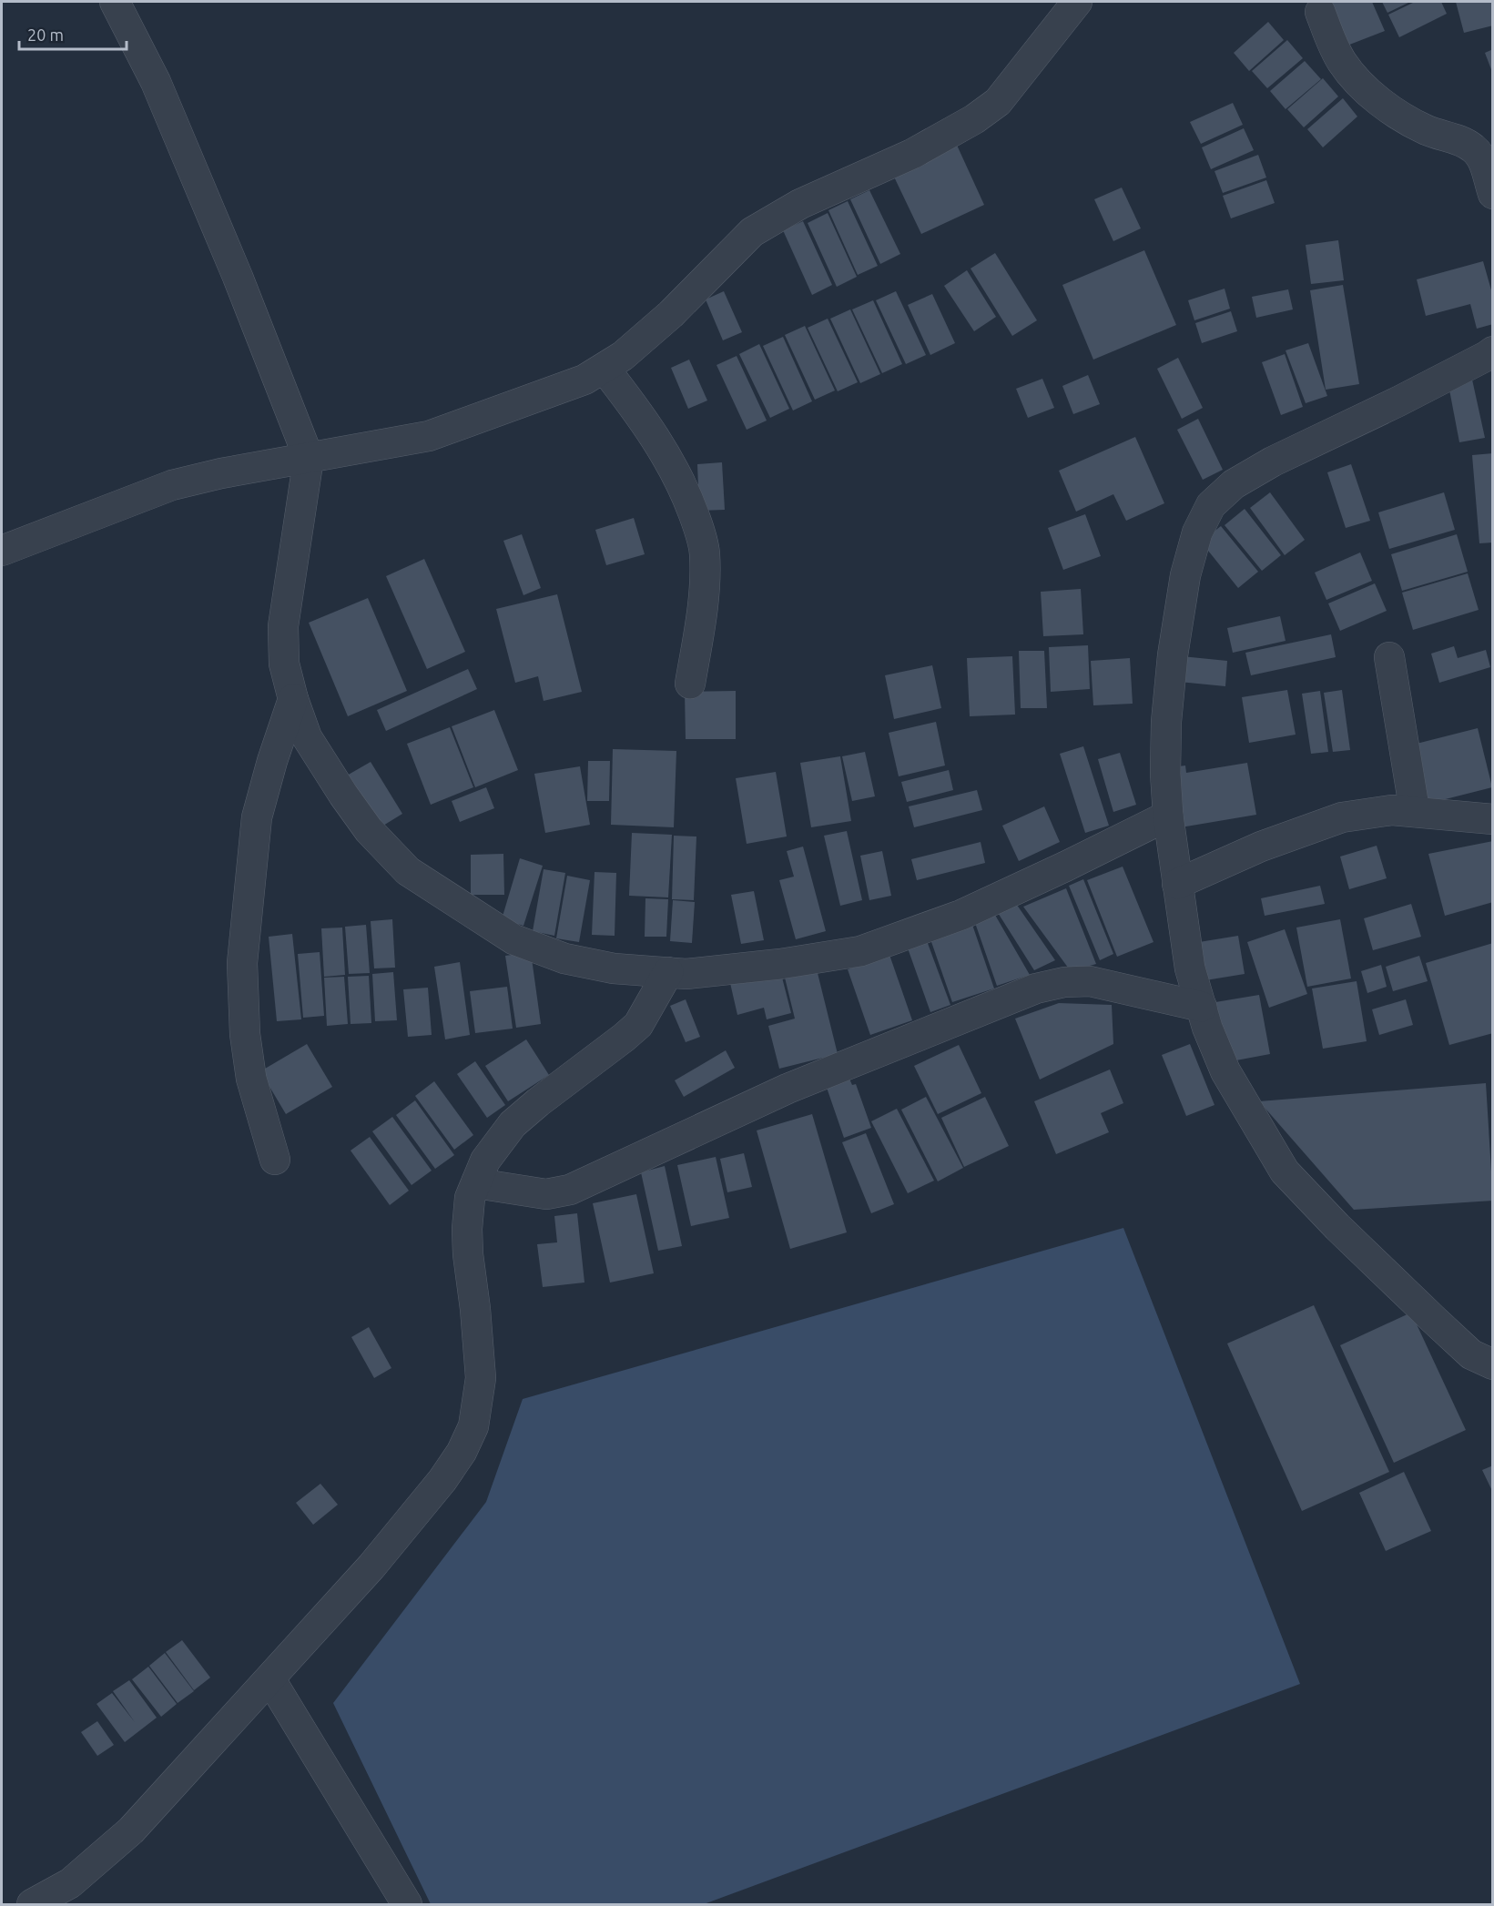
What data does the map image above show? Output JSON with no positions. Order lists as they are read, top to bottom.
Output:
{
  "scale_bar": "20 m"
}
